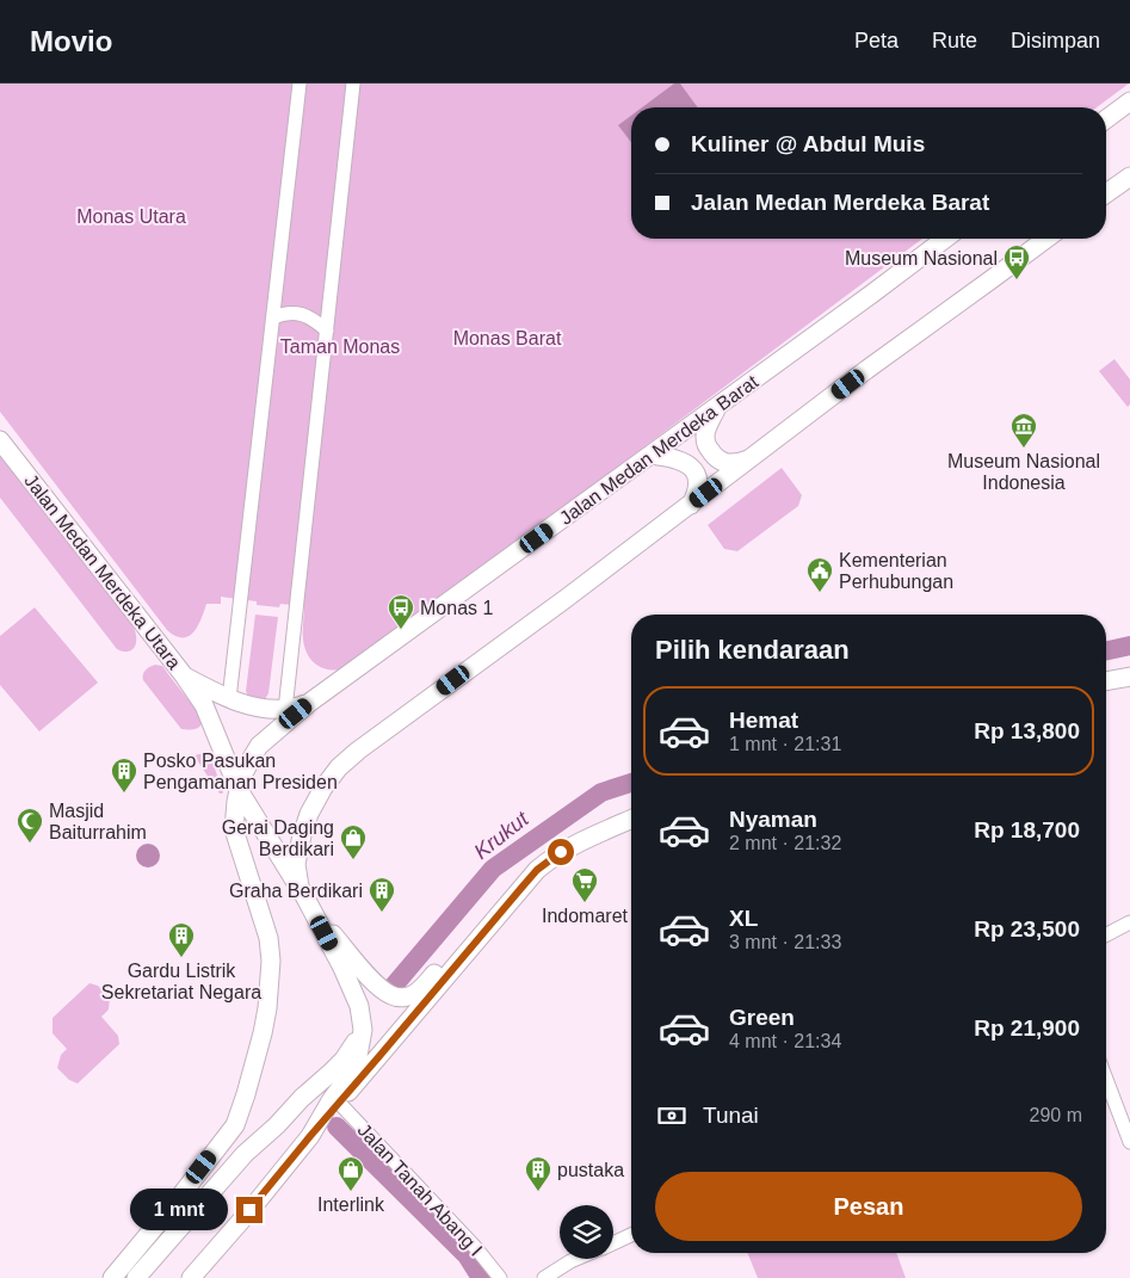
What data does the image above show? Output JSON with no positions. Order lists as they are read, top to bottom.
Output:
{
  "streets": {
    "main road": ["Jalan Medan Merdeka Barat", "Jalan Medan Merdeka Utara"],
    "street": ["Jalan Tanah Abang I"]
  },
  "crossings": [
    ["Jalan Medan Merdeka Barat", "Jalan Medan Merdeka Utara"]
  ],
  "water": ["Krukut"],
  "parks": ["Monas Utara", "Monas Barat", "Taman Monas"],
  "places": {
    "bus stop": ["Museum Nasional", "Monas 1"],
    "museum": ["Museum Nasional Indonesia"],
    "public building": ["Kementerian Perhubungan"],
    "building": [
      "Posko Pasukan Pengamanan Presiden",
      "Graha Berdikari",
      "Gardu Listrik Sekretariat Negara",
      "pustaka"
    ],
    "mosque": ["Masjid Baiturrahim"],
    "shop": ["Gerai Daging Berdikari", "Interlink"],
    "supermarket": ["Indomaret"]
  },
  "page": {
    "header": "Movio",
    "nav": ["Peta", "Rute", "Disimpan"],
    "banner": ["Kuliner @ Abdul Muis", "Jalan Medan Merdeka Barat"],
    "heading": "Pilih kendaraan",
    "list": [
      {
        "name": "Hemat",
        "note": "1 mnt · 21:31",
        "value": "Rp 13,800"
      },
      {
        "name": "Nyaman",
        "note": "2 mnt · 21:32",
        "value": "Rp 18,700"
      },
      {
        "name": "XL",
        "note": "3 mnt · 21:33",
        "value": "Rp 23,500"
      },
      {
        "name": "Green",
        "note": "4 mnt · 21:34",
        "value": "Rp 21,900"
      }
    ],
    "pay": ["Tunai", "290 m"],
    "buttons": "Pesan",
    "bubble": "1 mnt"
  }
}
